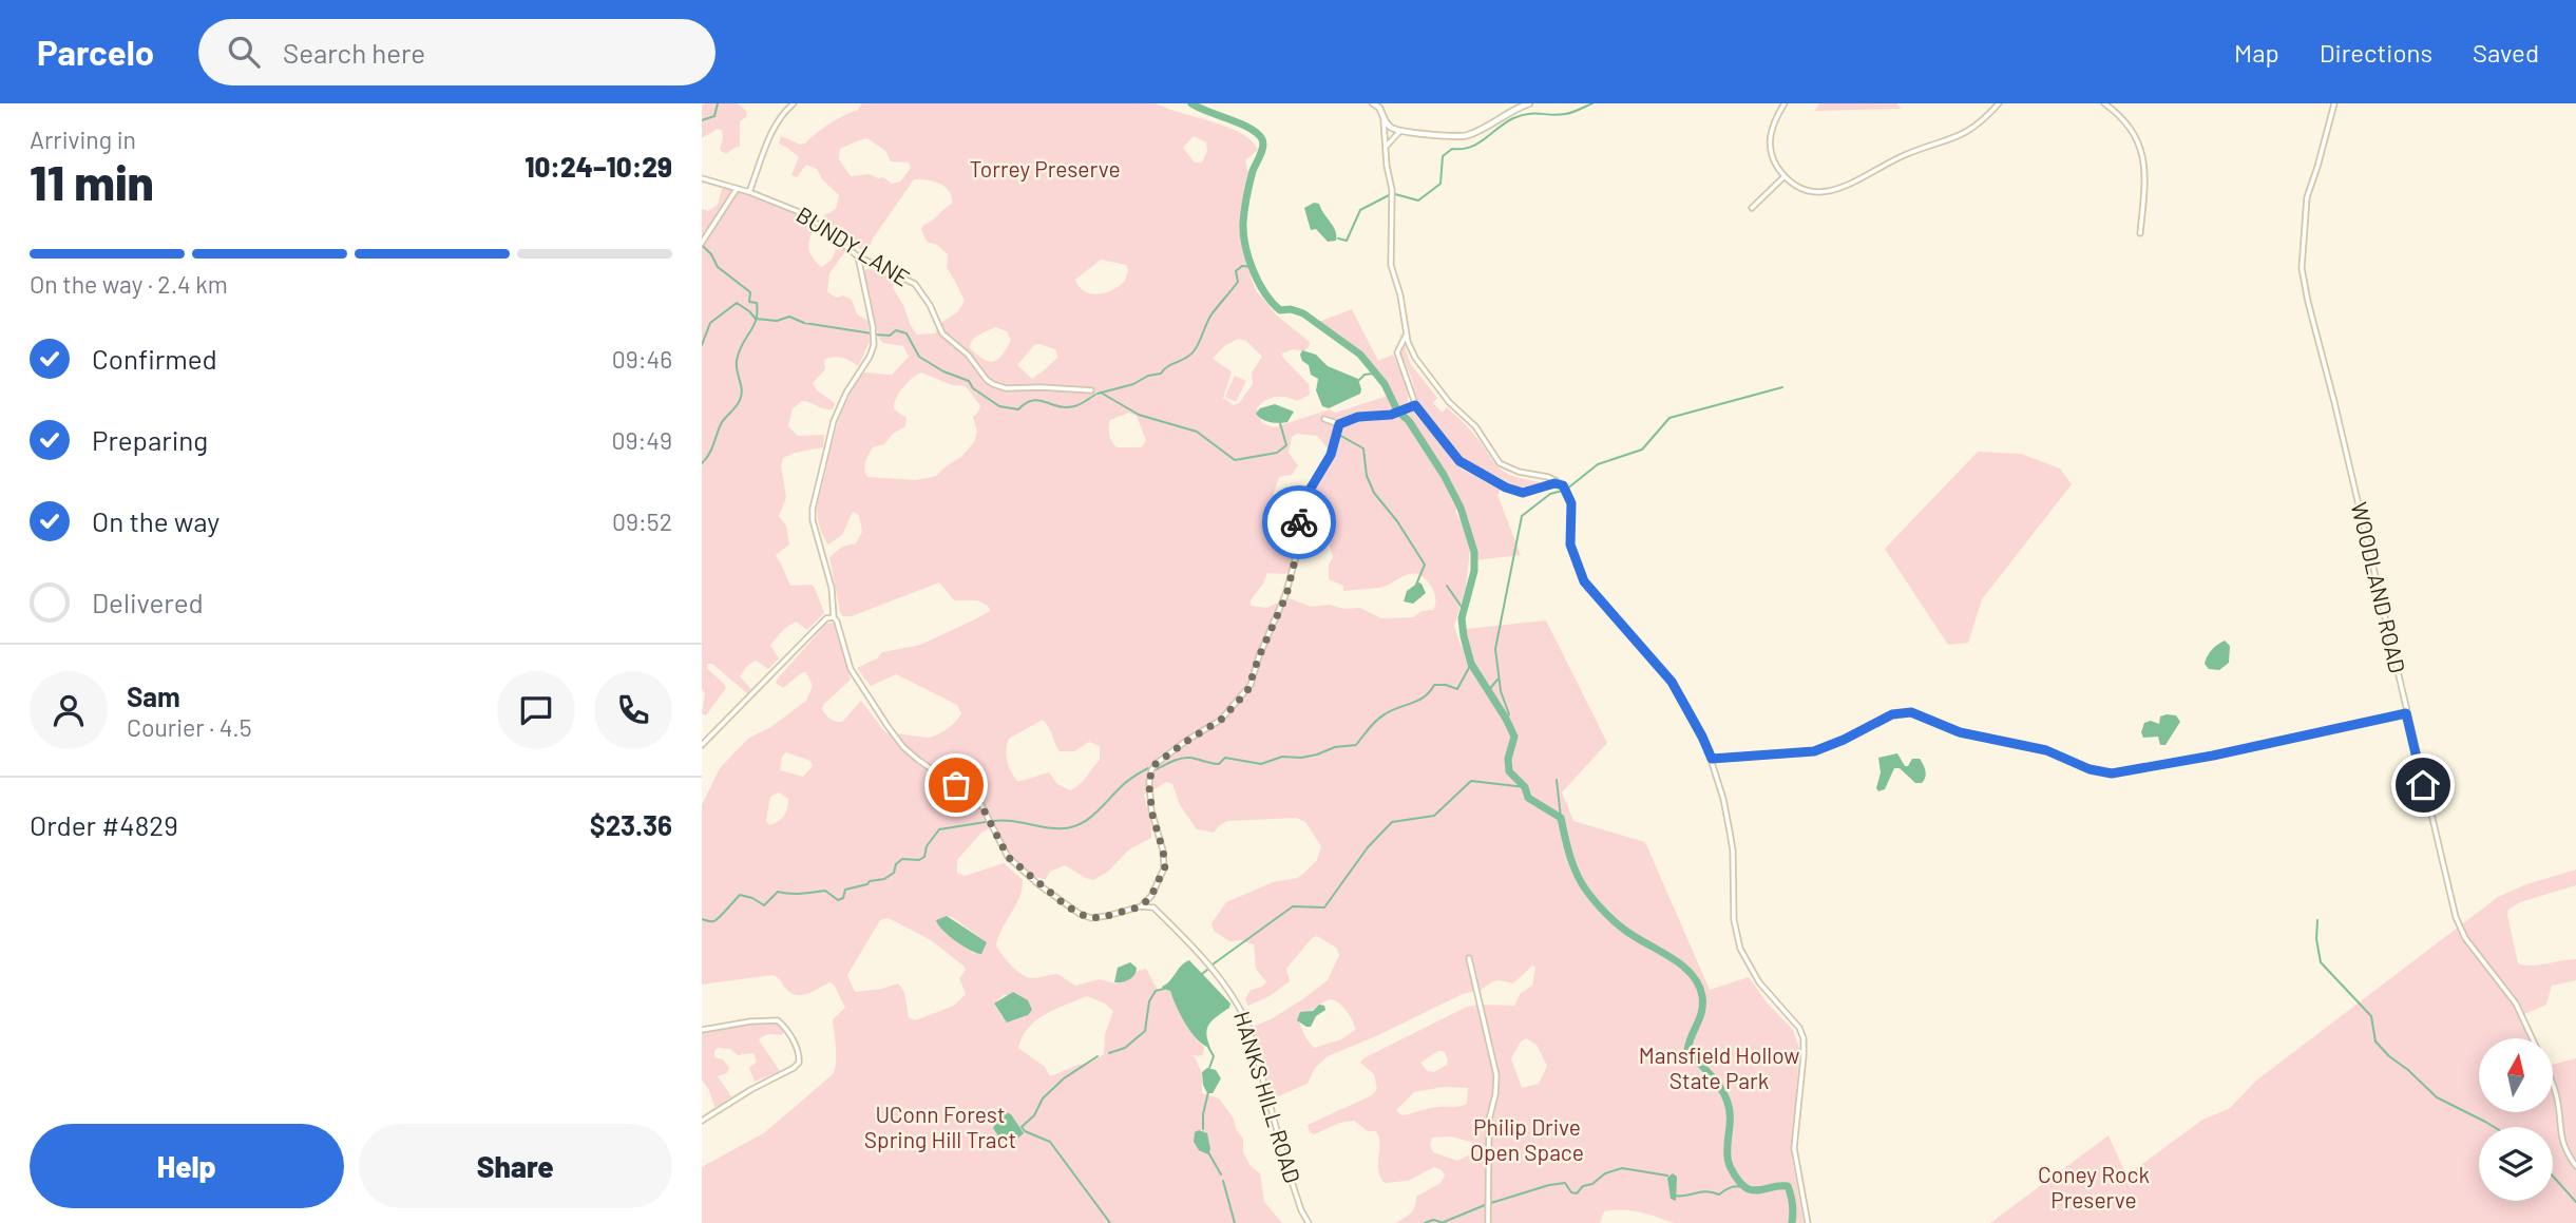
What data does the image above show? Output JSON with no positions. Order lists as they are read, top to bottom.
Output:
{
  "streets": {
    "street": ["BUNDY LANE", "WOODLAND ROAD", "HANKS HILL ROAD"]
  },
  "parks": [
    "Torrey Preserve",
    "Mansfield Hollow State Park",
    "UConn Forest Spring Hill Tract",
    "Philip Drive Open Space",
    "Coney Rock Preserve"
  ],
  "north": "top",
  "page": {
    "header": "Parcelo",
    "search": "Search here",
    "nav": ["Map", "Directions", "Saved"],
    "heading": ["11 min", "Arriving in", "10:24–10:29"],
    "panel": [
      "Sam",
      "Courier · 4.5",
      "Order #4829",
      "$23.36"
    ],
    "bar": "On the way · 2.4 km",
    "list": [
      ["Confirmed", "09:46"],
      ["Preparing", "09:49"],
      ["On the way", "09:52"],
      "Delivered"
    ],
    "buttons": ["Help", "Share"]
  }
}
